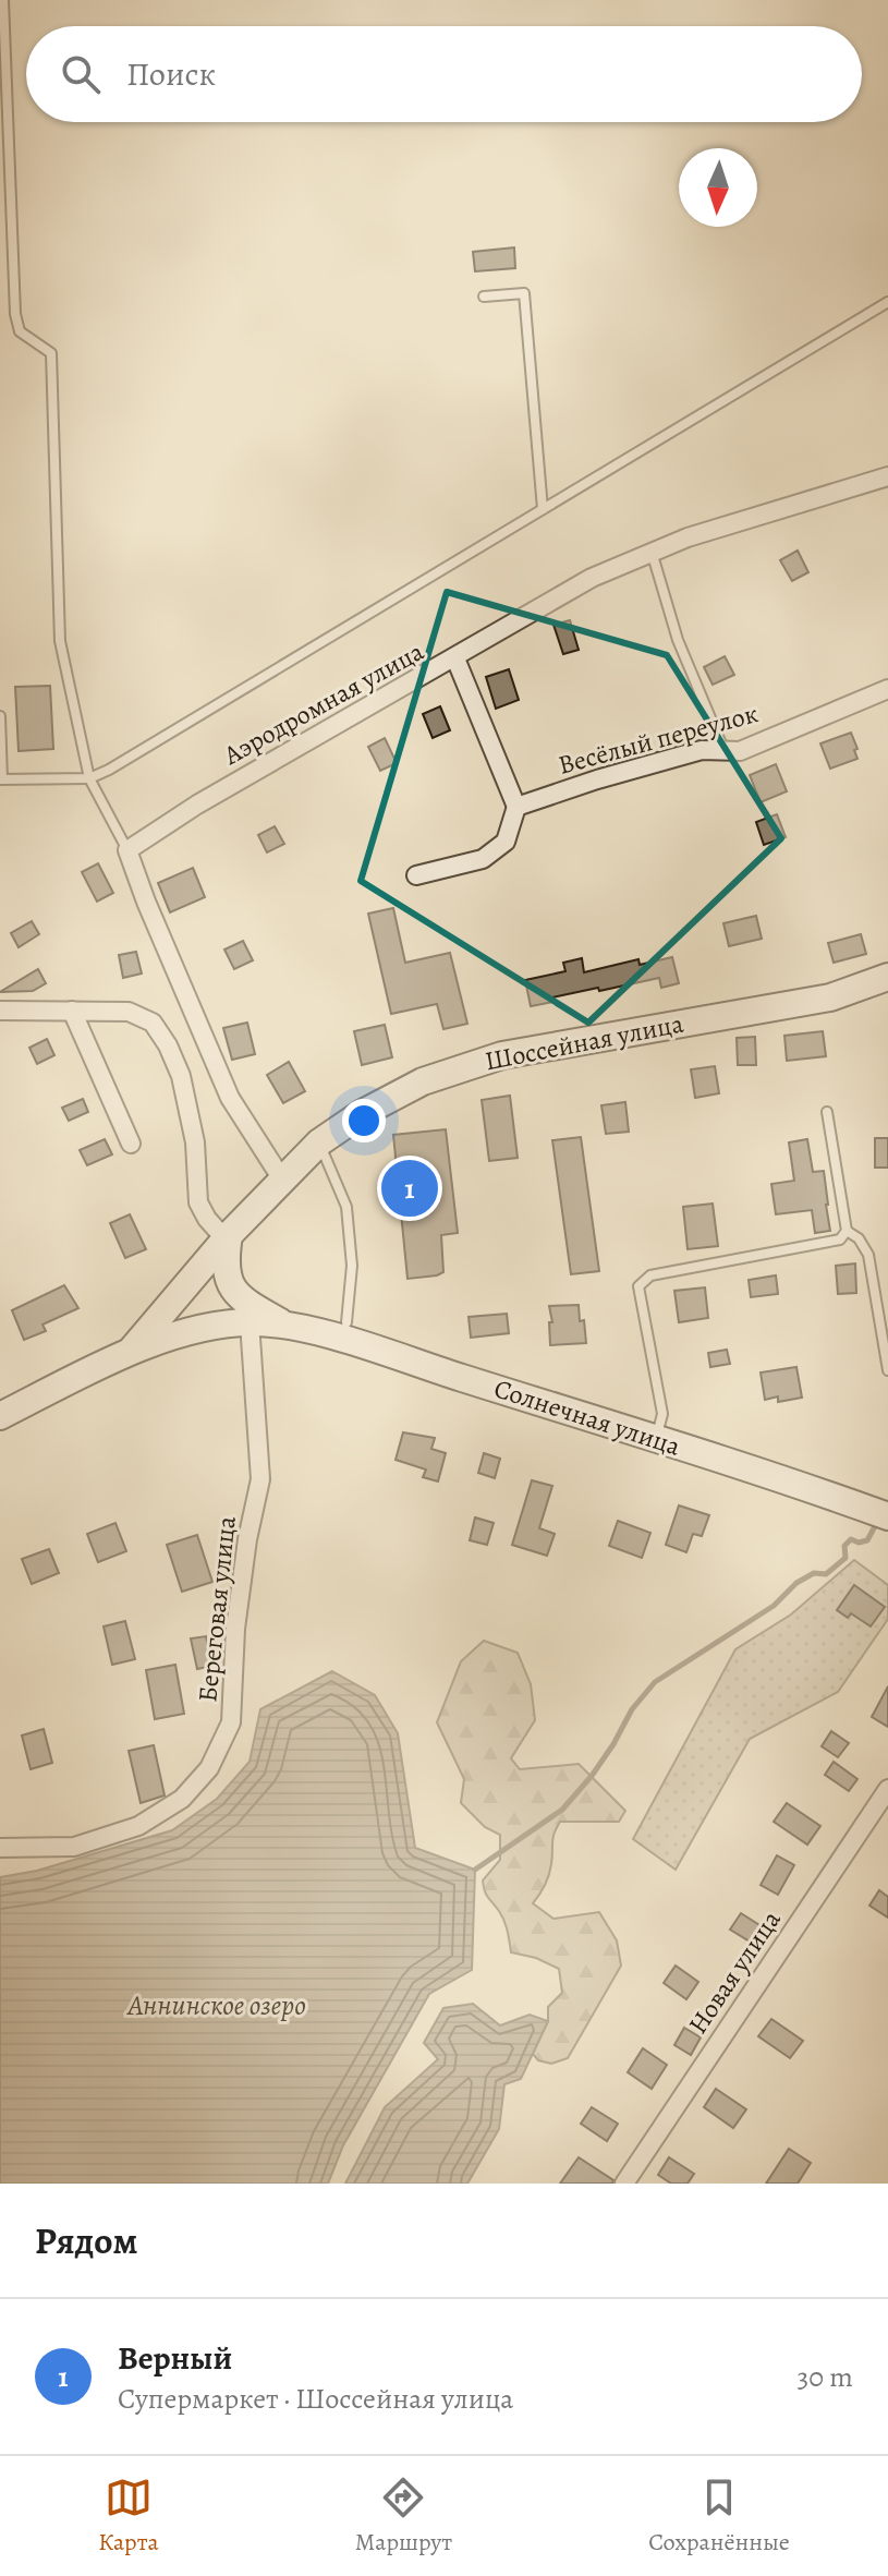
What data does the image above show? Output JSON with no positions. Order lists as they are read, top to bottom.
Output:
{
  "streets": {
    "main road": ["Шоссейная улица", "Солнечная улица"],
    "street": [
      "Аэродромная улица",
      "Весёлый переулок",
      "Береговая улица",
      "Новая улица"
    ]
  },
  "water": ["Аннинское озеро"],
  "north": "bottom",
  "page": {
    "search": "Поиск",
    "pins": "1",
    "heading": "Рядом",
    "list": [
      {
        "mark": "1",
        "name": "Верный",
        "note": "Супермаркет · Шоссейная улица",
        "value": "30 m"
      }
    ],
    "nav": ["Карта", "Маршрут", "Сохранённые"]
  }
}
